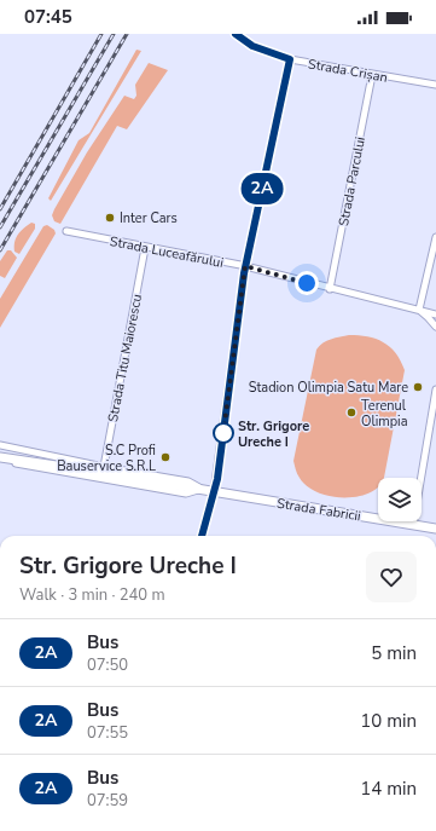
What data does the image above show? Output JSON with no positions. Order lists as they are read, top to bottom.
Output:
{
  "streets": {
    "main road": ["Strada Fabricii"],
    "street": [
      "Strada Crișan",
      "Strada Parcului",
      "Strada Luceafărului",
      "Strada Titu Maiorescu"
    ]
  },
  "crossings": [
    ["Strada Crișan", "Strada Parcului"],
    ["Strada Parcului", "Strada Luceafărului"],
    ["Strada Luceafărului", "Strada Titu Maiorescu"],
    ["Strada Titu Maiorescu", "Strada Fabricii"]
  ],
  "places": [
    "Inter Cars",
    "Stadion Olimpia Satu Mare",
    "Terenul Olimpia",
    "Str. Grigore Ureche I",
    "S.C Profi Bauservice S.R.L"
  ],
  "lines": ["bus line 2A"],
  "page": {
    "status": "07:45",
    "on_map": "2A",
    "heading": ["Str. Grigore Ureche I", "Walk · 3 min · 240 m"],
    "list": [
      {
        "mark": "2A",
        "name": "Bus",
        "note": "07:50",
        "value": "5 min"
      },
      {
        "mark": "2A",
        "name": "Bus",
        "note": "07:55",
        "value": "10 min"
      },
      {
        "mark": "2A",
        "name": "Bus",
        "note": "07:59",
        "value": "14 min"
      }
    ]
  }
}
